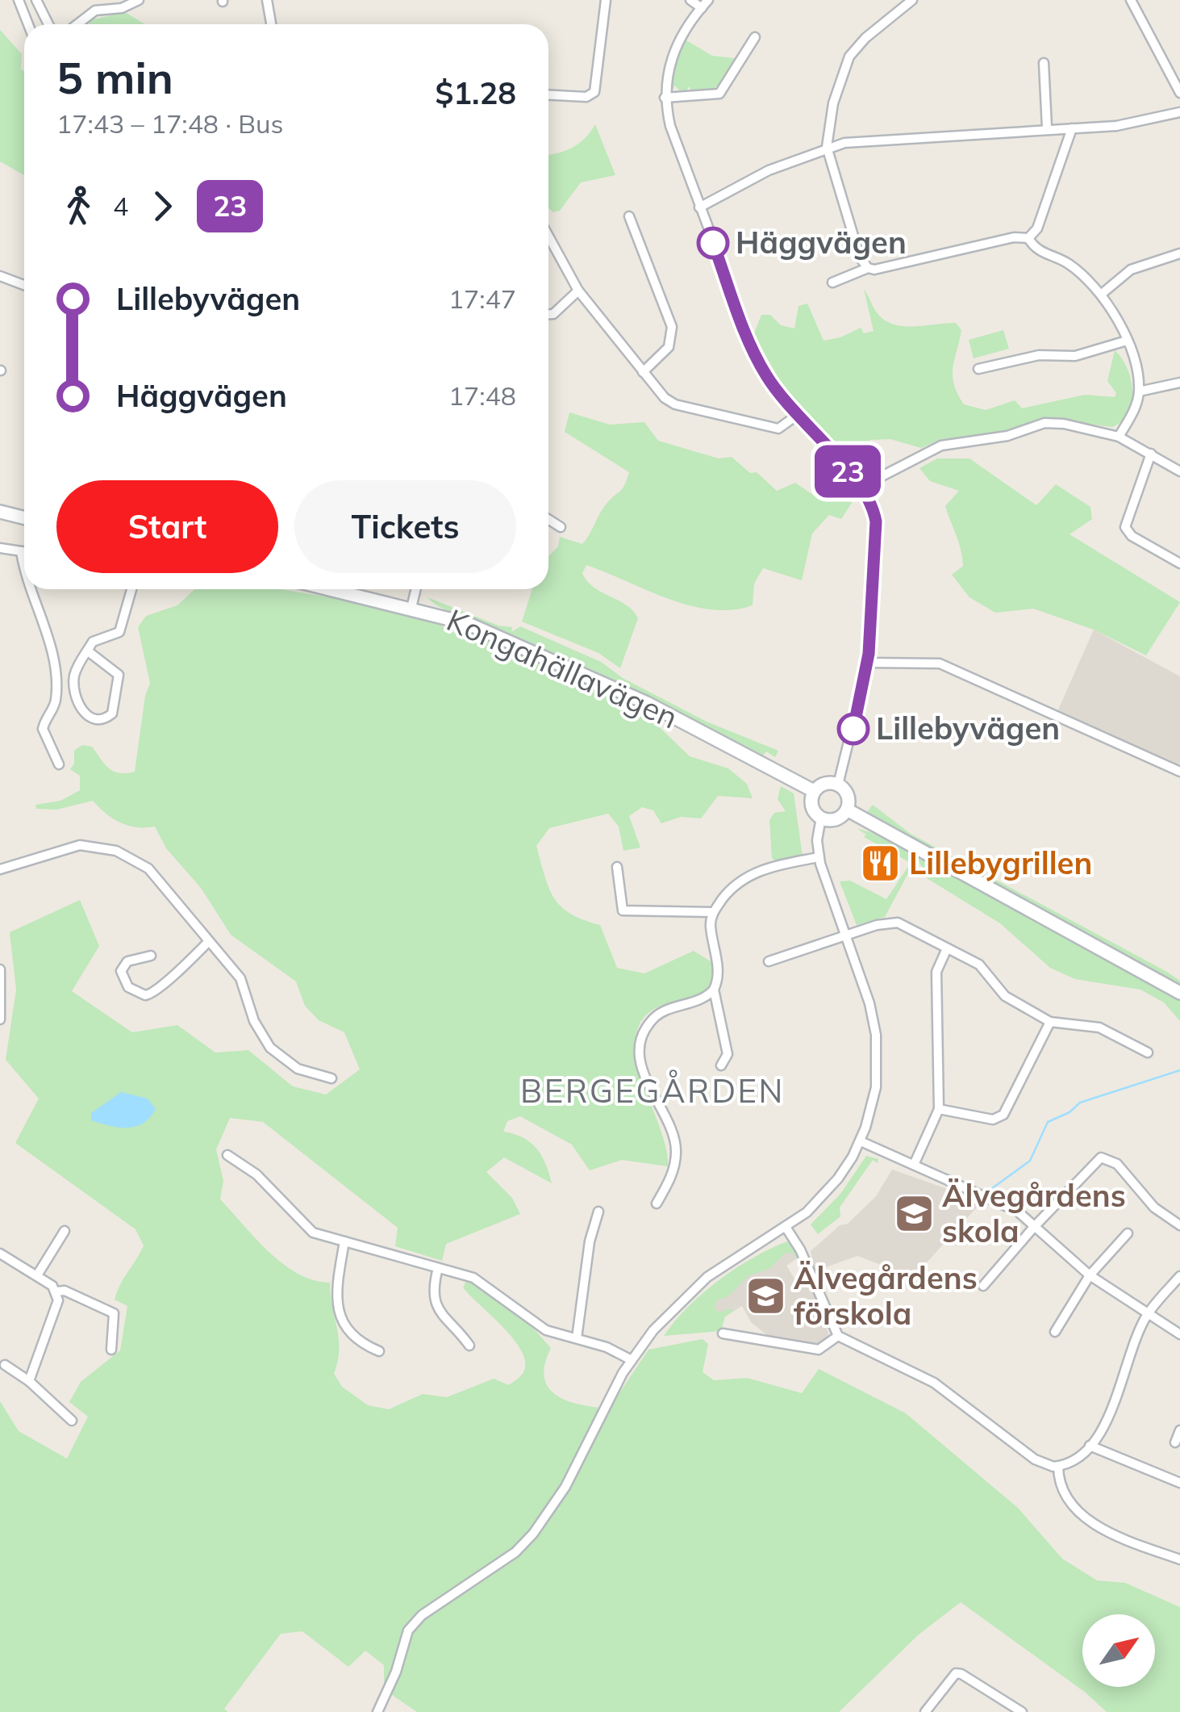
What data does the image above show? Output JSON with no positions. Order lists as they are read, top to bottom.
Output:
{
  "streets": {
    "street": ["Kongahällavägen"]
  },
  "districts": ["BERGEGÅRDEN"],
  "places": {
    "other": ["Häggvägen", "Lillebyvägen"],
    "restaurant": ["Lillebygrillen"],
    "school or university": ["Älvegårdens skola", "Älvegårdens förskola"]
  },
  "lines": ["bus line 23"],
  "north": "top right",
  "page": {
    "on_map": "23",
    "heading": ["5 min", "17:43 – 17:48 · Bus", "$1.28"],
    "legs": ["4", "23"],
    "list": [
      {
        "name": "Lillebyvägen",
        "value": "17:47"
      },
      {
        "name": "Häggvägen",
        "value": "17:48"
      }
    ],
    "buttons": ["Start", "Tickets"]
  }
}
